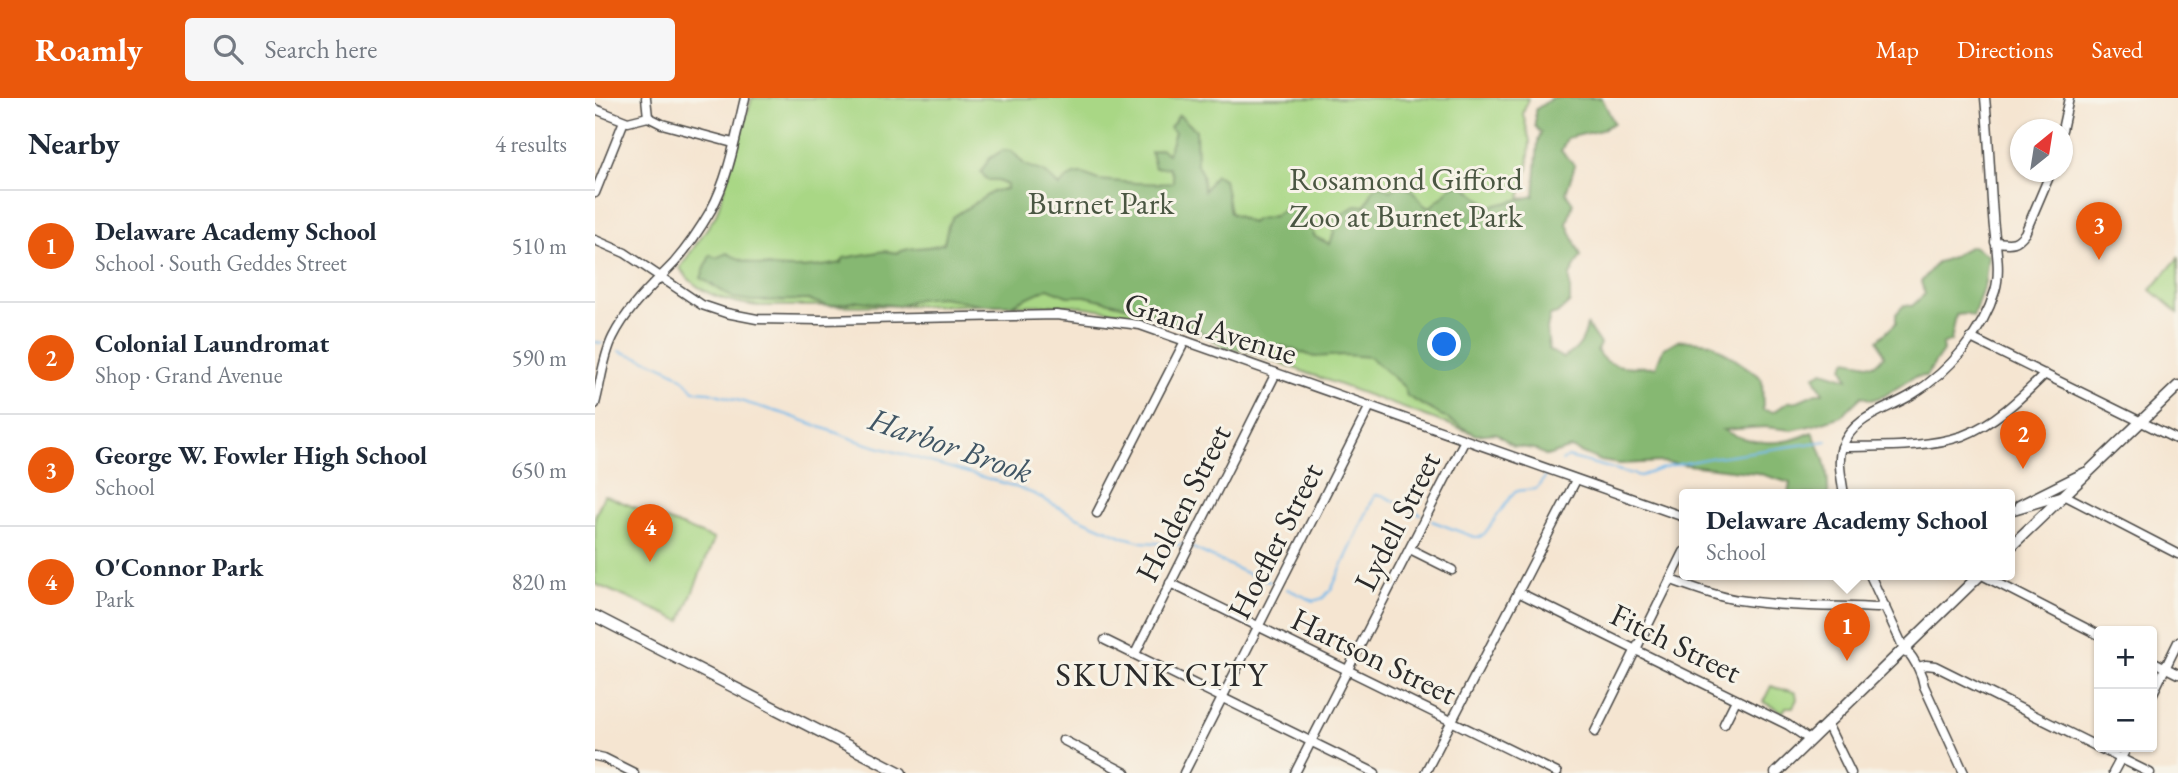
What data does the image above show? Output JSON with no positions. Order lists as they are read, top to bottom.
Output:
{
  "streets": {
    "street": [
      "Grand Avenue",
      "Holden Street",
      "Lydell Street",
      "Hoefler Street",
      "Fitch Street",
      "Hartson Street"
    ]
  },
  "crossings": [
    ["Grand Avenue", "Holden Street"],
    ["Grand Avenue", "Lydell Street"],
    ["Grand Avenue", "Hoefler Street"],
    ["Holden Street", "Hartson Street"],
    ["Lydell Street", "Hartson Street"],
    ["Hoefler Street", "Hartson Street"]
  ],
  "districts": ["SKUNK CITY"],
  "water": ["Harbor Brook"],
  "parks": ["Rosamond Gifford Zoo at Burnet Park", "Burnet Park"],
  "north": "top right",
  "page": {
    "header": "Roamly",
    "search": "Search here",
    "nav": ["Map", "Directions", "Saved"],
    "heading": ["Nearby", "4 results"],
    "list": [
      {
        "mark": "1",
        "name": "Delaware Academy School",
        "note": "School · South Geddes Street",
        "value": "510 m"
      },
      {
        "mark": "2",
        "name": "Colonial Laundromat",
        "note": "Shop · Grand Avenue",
        "value": "590 m"
      },
      {
        "mark": "3",
        "name": "George W. Fowler High School",
        "note": "School",
        "value": "650 m"
      },
      {
        "mark": "4",
        "name": "O'Connor Park",
        "note": "Park",
        "value": "820 m"
      }
    ],
    "pins": [
      "3",
      "2",
      "4",
      "1"
    ],
    "popup": ["Delaware Academy School", "School"],
    "map_buttons": ["+", "−"]
  }
}
